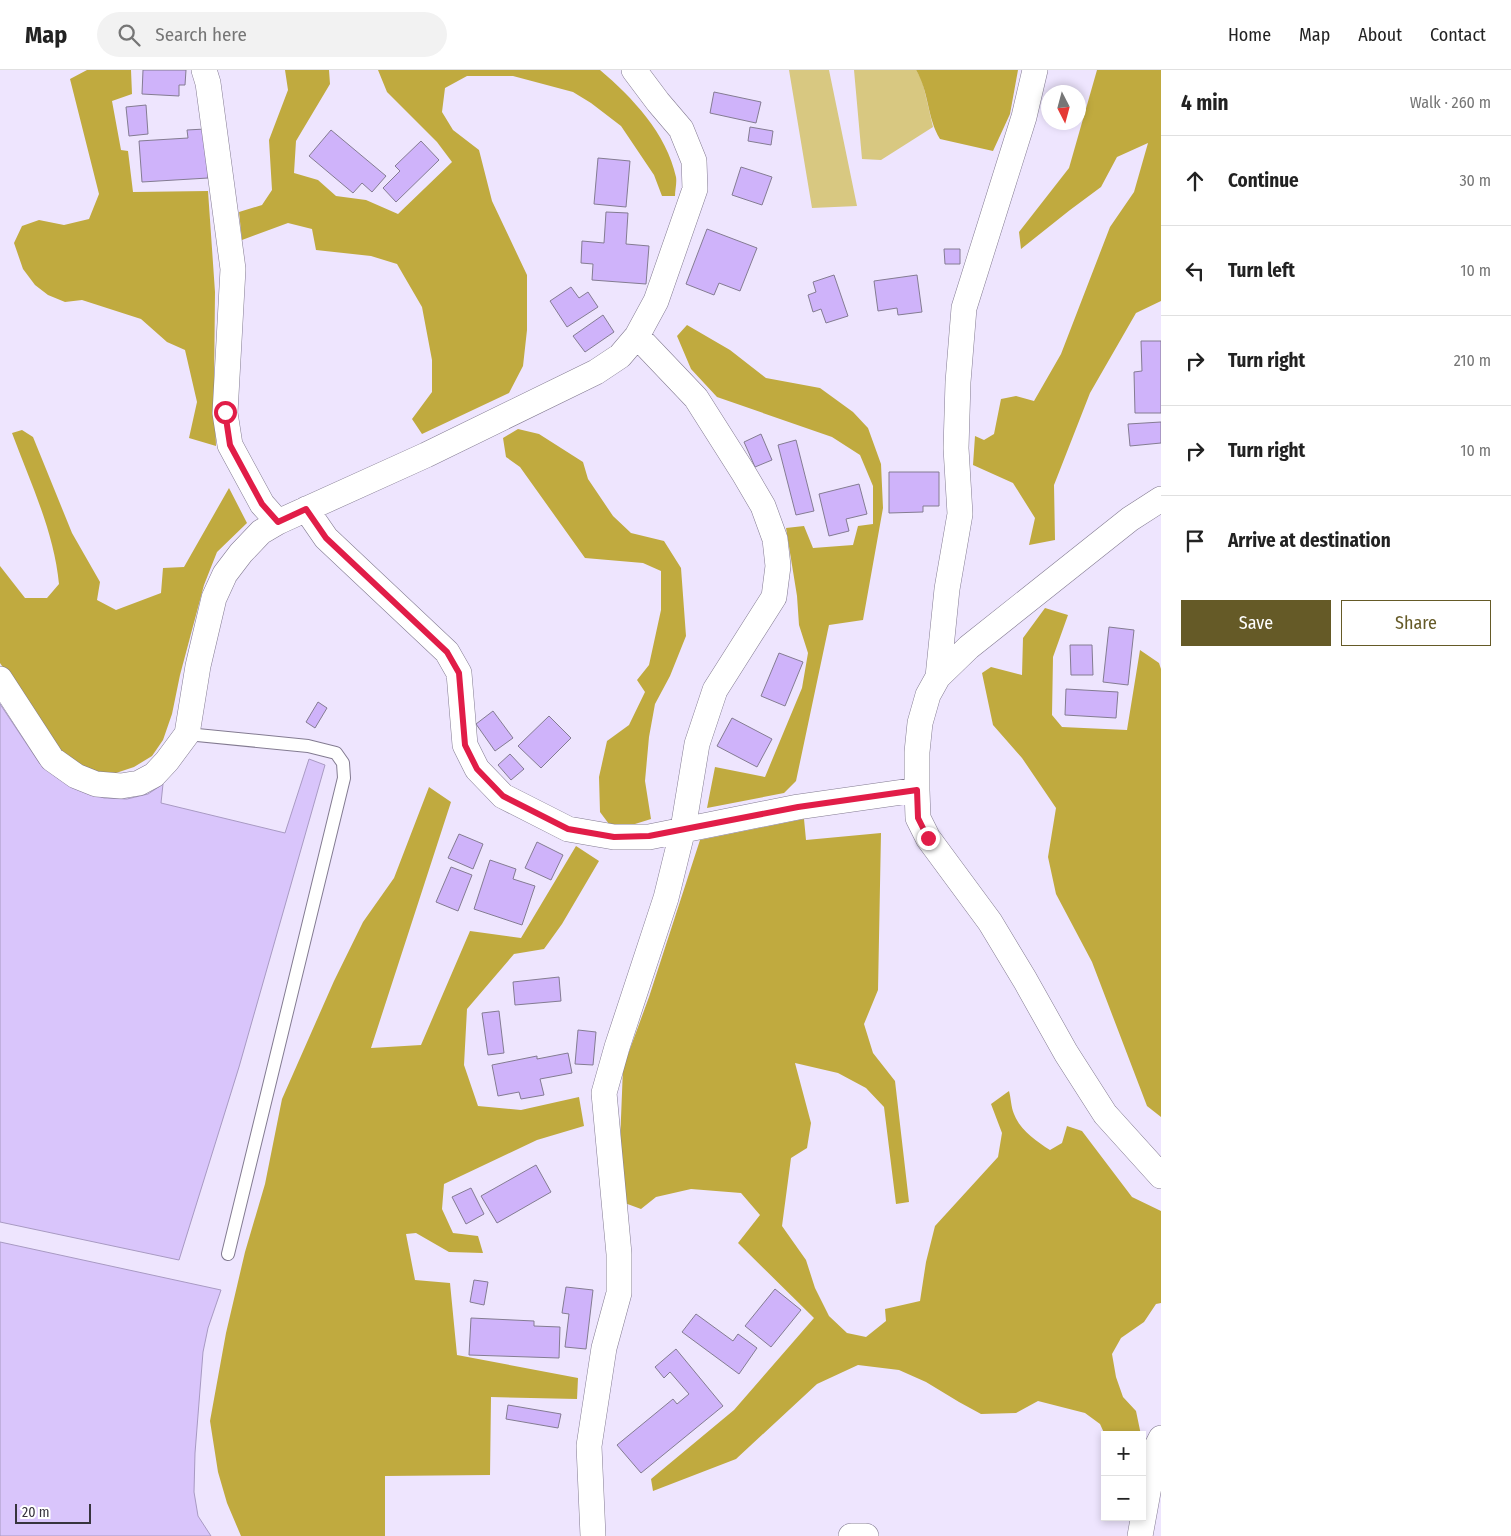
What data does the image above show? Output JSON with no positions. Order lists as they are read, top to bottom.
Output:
{
  "scale_bar": "20 m",
  "north": "bottom",
  "page": {
    "header": "Map",
    "search": "Search here",
    "nav": [
      "Home",
      "Map",
      "About",
      "Contact"
    ],
    "heading": ["4 min", "Walk · 260 m"],
    "list": [
      ["Continue", "30 m"],
      ["Turn left", "10 m"],
      ["Turn right", "210 m"],
      ["Turn right", "10 m"],
      "Arrive at destination"
    ],
    "buttons": ["Save", "Share"],
    "map_buttons": ["+", "−"],
    "scale": "20 m"
  }
}
